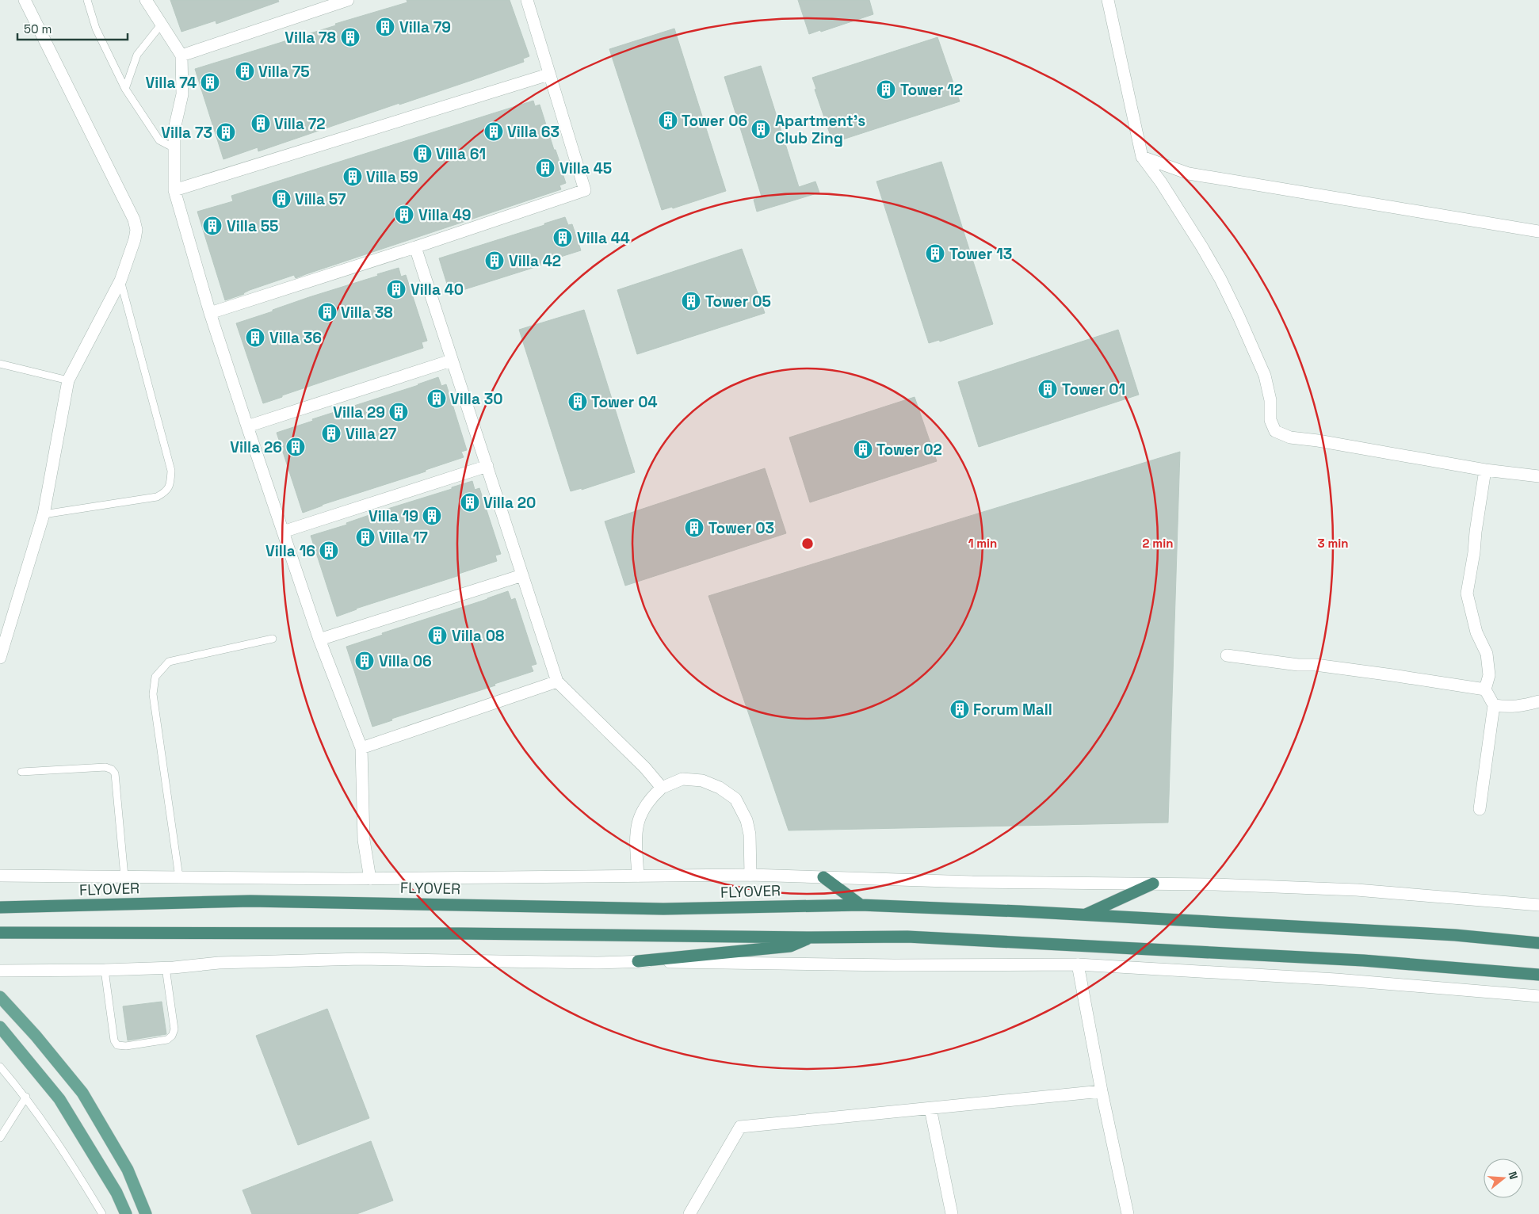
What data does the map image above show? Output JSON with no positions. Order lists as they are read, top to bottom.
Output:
{
  "streets": {
    "highway": ["FLYOVER"]
  },
  "places": {
    "building": [
      "Villa 79",
      "Villa 78",
      "Villa 75",
      "Villa 74",
      "Tower 12",
      "Tower 06",
      "Villa 72",
      "Apartment's Club Zing",
      "Villa 63",
      "Villa 73",
      "Villa 61",
      "Villa 45",
      "Villa 59",
      "Villa 57",
      "Villa 49",
      "Villa 55",
      "Villa 44",
      "Tower 13",
      "Villa 42",
      "Villa 40",
      "Tower 05",
      "Villa 38",
      "Villa 36",
      "Tower 01",
      "Villa 30",
      "Tower 04",
      "Villa 29",
      "Villa 27",
      "Villa 26",
      "Tower 02",
      "Villa 20",
      "Villa 19",
      "Tower 03",
      "Villa 17",
      "Villa 16",
      "Villa 08",
      "Villa 06",
      "Forum Mall"
    ]
  },
  "scale_bar": "50 m",
  "north": "right",
  "rings": ["1 min", "2 min", "3 min"]
}
